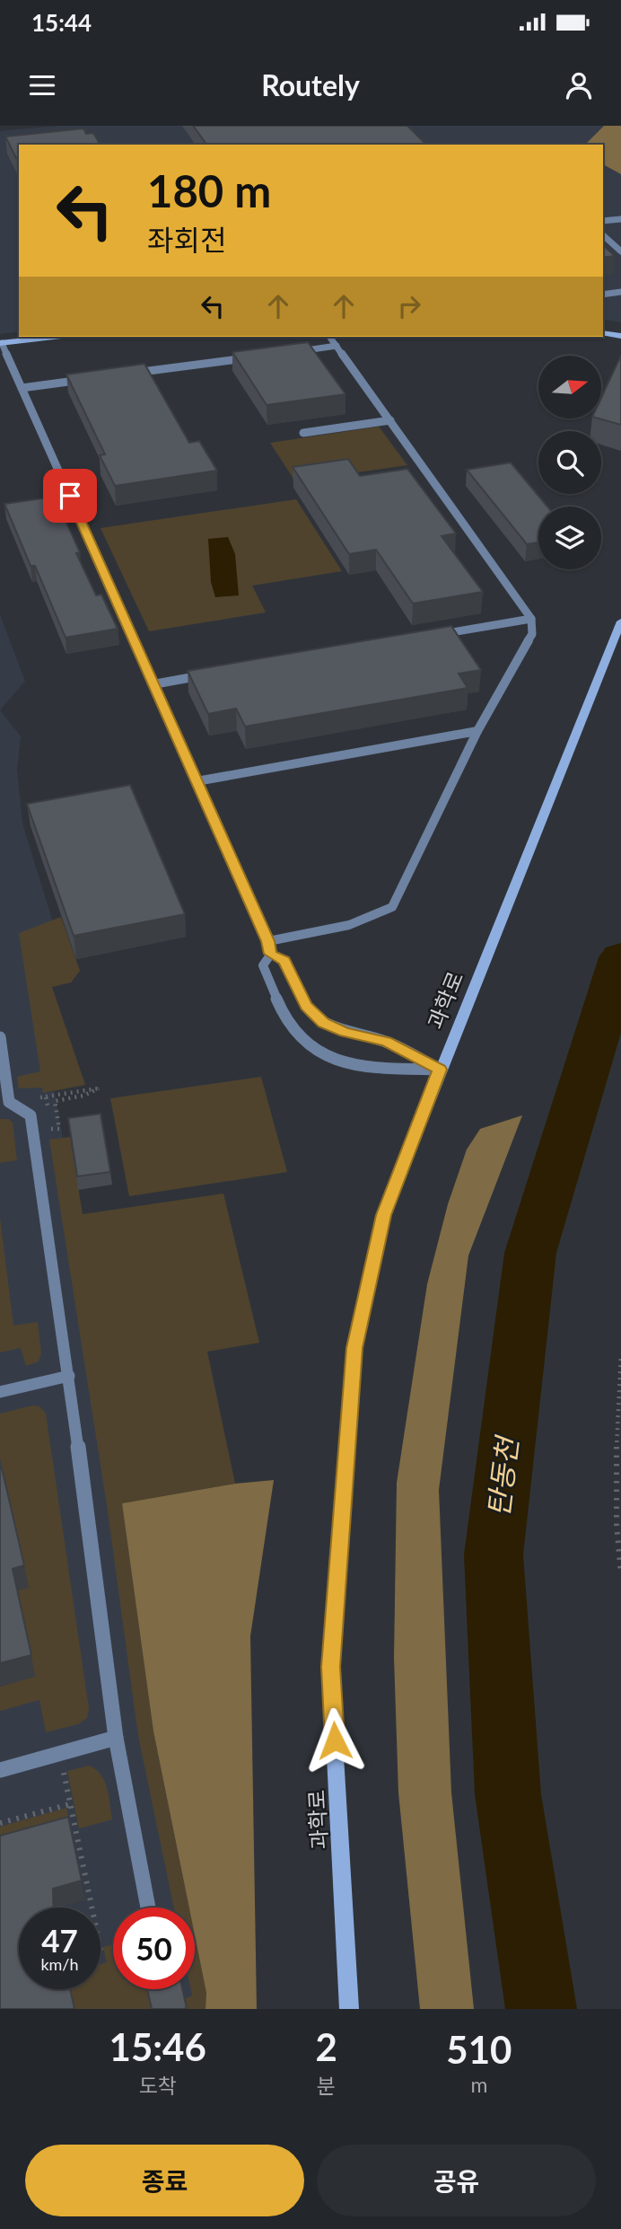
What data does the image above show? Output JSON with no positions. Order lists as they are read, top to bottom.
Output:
{
  "streets": {
    "main road": ["과학로"]
  },
  "water": ["탄동천"],
  "north": "right",
  "page": {
    "status": "15:44",
    "header": "Routely",
    "turn": ["180 m", "좌회전"],
    "speed": "47 km/h",
    "limit": "50",
    "eta": [
      "15:46",
      "도착",
      "2",
      "분",
      "510",
      "m"
    ],
    "buttons": ["종료", "공유"]
  }
}
